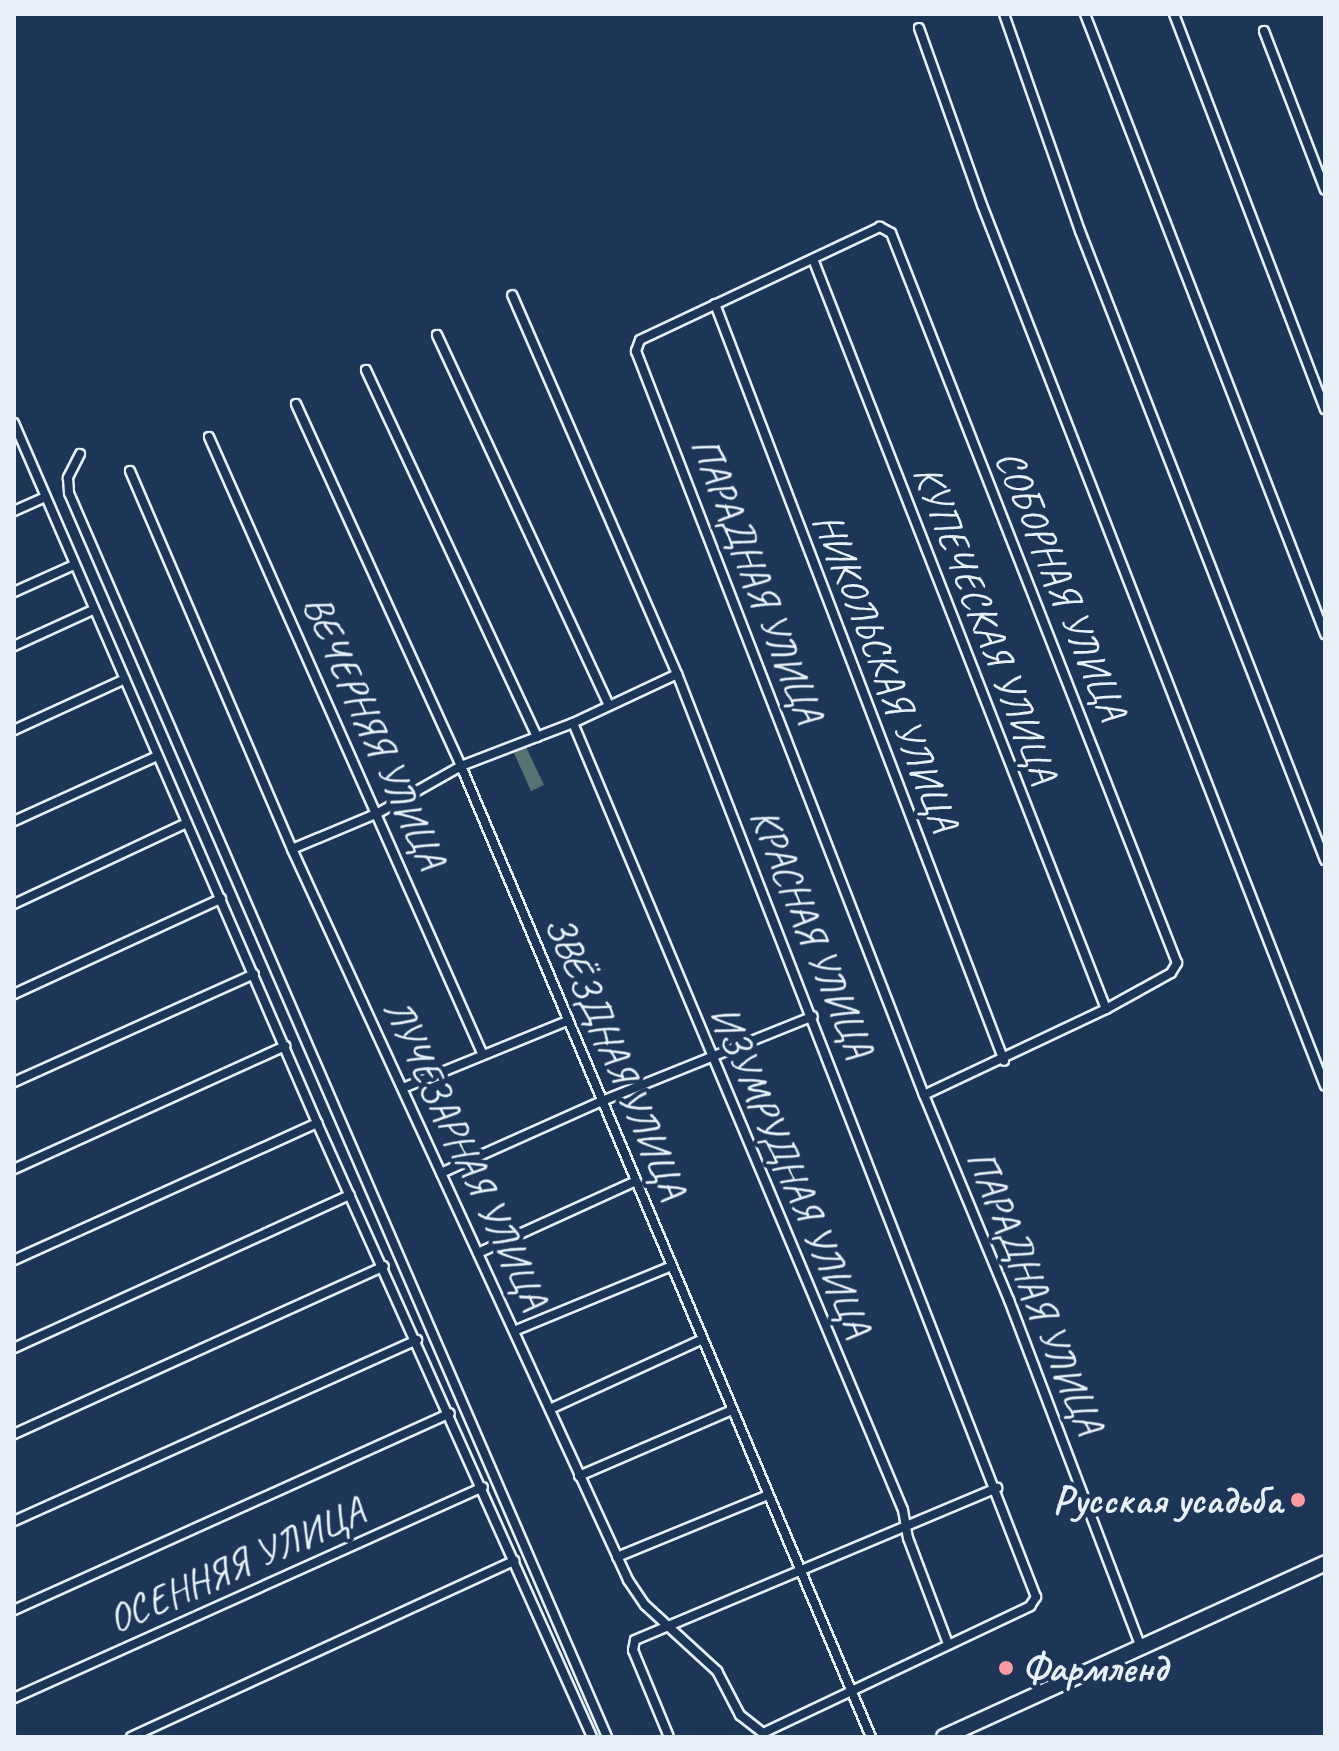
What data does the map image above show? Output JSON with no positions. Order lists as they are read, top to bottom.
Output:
{
  "streets": {
    "street": [
      "ПАРАДНАЯ УЛИЦА",
      "СОБОРНАЯ УЛИЦА",
      "КУПЕЧЕСКАЯ УЛИЦА",
      "НИКОЛЬСКАЯ УЛИЦА",
      "ВЕЧЕРНЯЯ УЛИЦА",
      "КРАСНАЯ УЛИЦА",
      "ЗВЁЗДНАЯ УЛИЦА",
      "ЛУЧЕЗАРНАЯ УЛИЦА",
      "ИЗУМРУДНАЯ УЛИЦА",
      "ОСЕННЯЯ УЛИЦА"
    ]
  },
  "crossings": [
    ["ПАРАДНАЯ УЛИЦА", "СОБОРНАЯ УЛИЦА"],
    ["ПАРАДНАЯ УЛИЦА", "КУПЕЧЕСКАЯ УЛИЦА"],
    ["ПАРАДНАЯ УЛИЦА", "НИКОЛЬСКАЯ УЛИЦА"],
    ["СОБОРНАЯ УЛИЦА", "КУПЕЧЕСКАЯ УЛИЦА"],
    ["КРАСНАЯ УЛИЦА", "ЛУЧЕЗАРНАЯ УЛИЦА"],
    ["ЗВЁЗДНАЯ УЛИЦА", "ЛУЧЕЗАРНАЯ УЛИЦА"],
    ["ЛУЧЕЗАРНАЯ УЛИЦА", "ИЗУМРУДНАЯ УЛИЦА"]
  ],
  "places": ["Русская усадьба", "Фармленд"]
}
